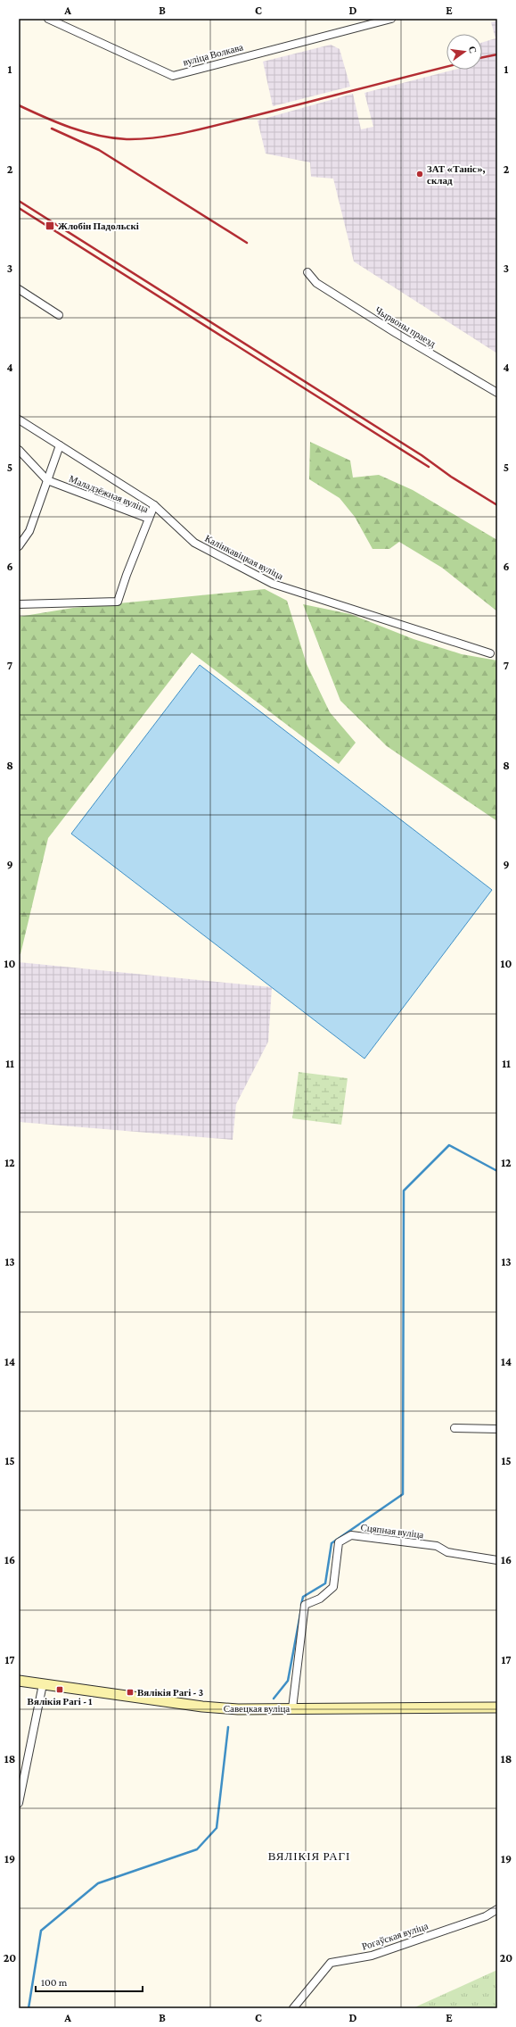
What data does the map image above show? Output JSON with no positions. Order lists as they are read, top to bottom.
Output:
{
  "streets": {
    "main road": ["Савецкая вуліца"],
    "street": [
      "вуліца Волкава",
      "Чырвоны праезд",
      "Маладзёжная вуліца",
      "Калінкавіцкая вуліца",
      "Сцяпная вуліца",
      "Рогаўская вуліца"
    ]
  },
  "crossings": [
    ["Сцяпная вуліца", "Савецкая вуліца"]
  ],
  "districts": ["ВЯЛІКІЯ РАГІ"],
  "places": {
    "other": ["ЗАТ «Таніс», склад"],
    "transit": ["Жлобін Падольскі", "Вялікія Рагі - 1", "Вялікія Рагі - 3"]
  },
  "scale_bar": "100 m",
  "north": "right",
  "grid": {
    "columns": [
      "A",
      "B",
      "C",
      "D",
      "E"
    ],
    "rows": [
      "1",
      "2",
      "3",
      "4",
      "5",
      "6",
      "7",
      "8",
      "9",
      "10",
      "11",
      "12",
      "13",
      "14",
      "15",
      "16",
      "17",
      "18",
      "19",
      "20"
    ]
  }
}
